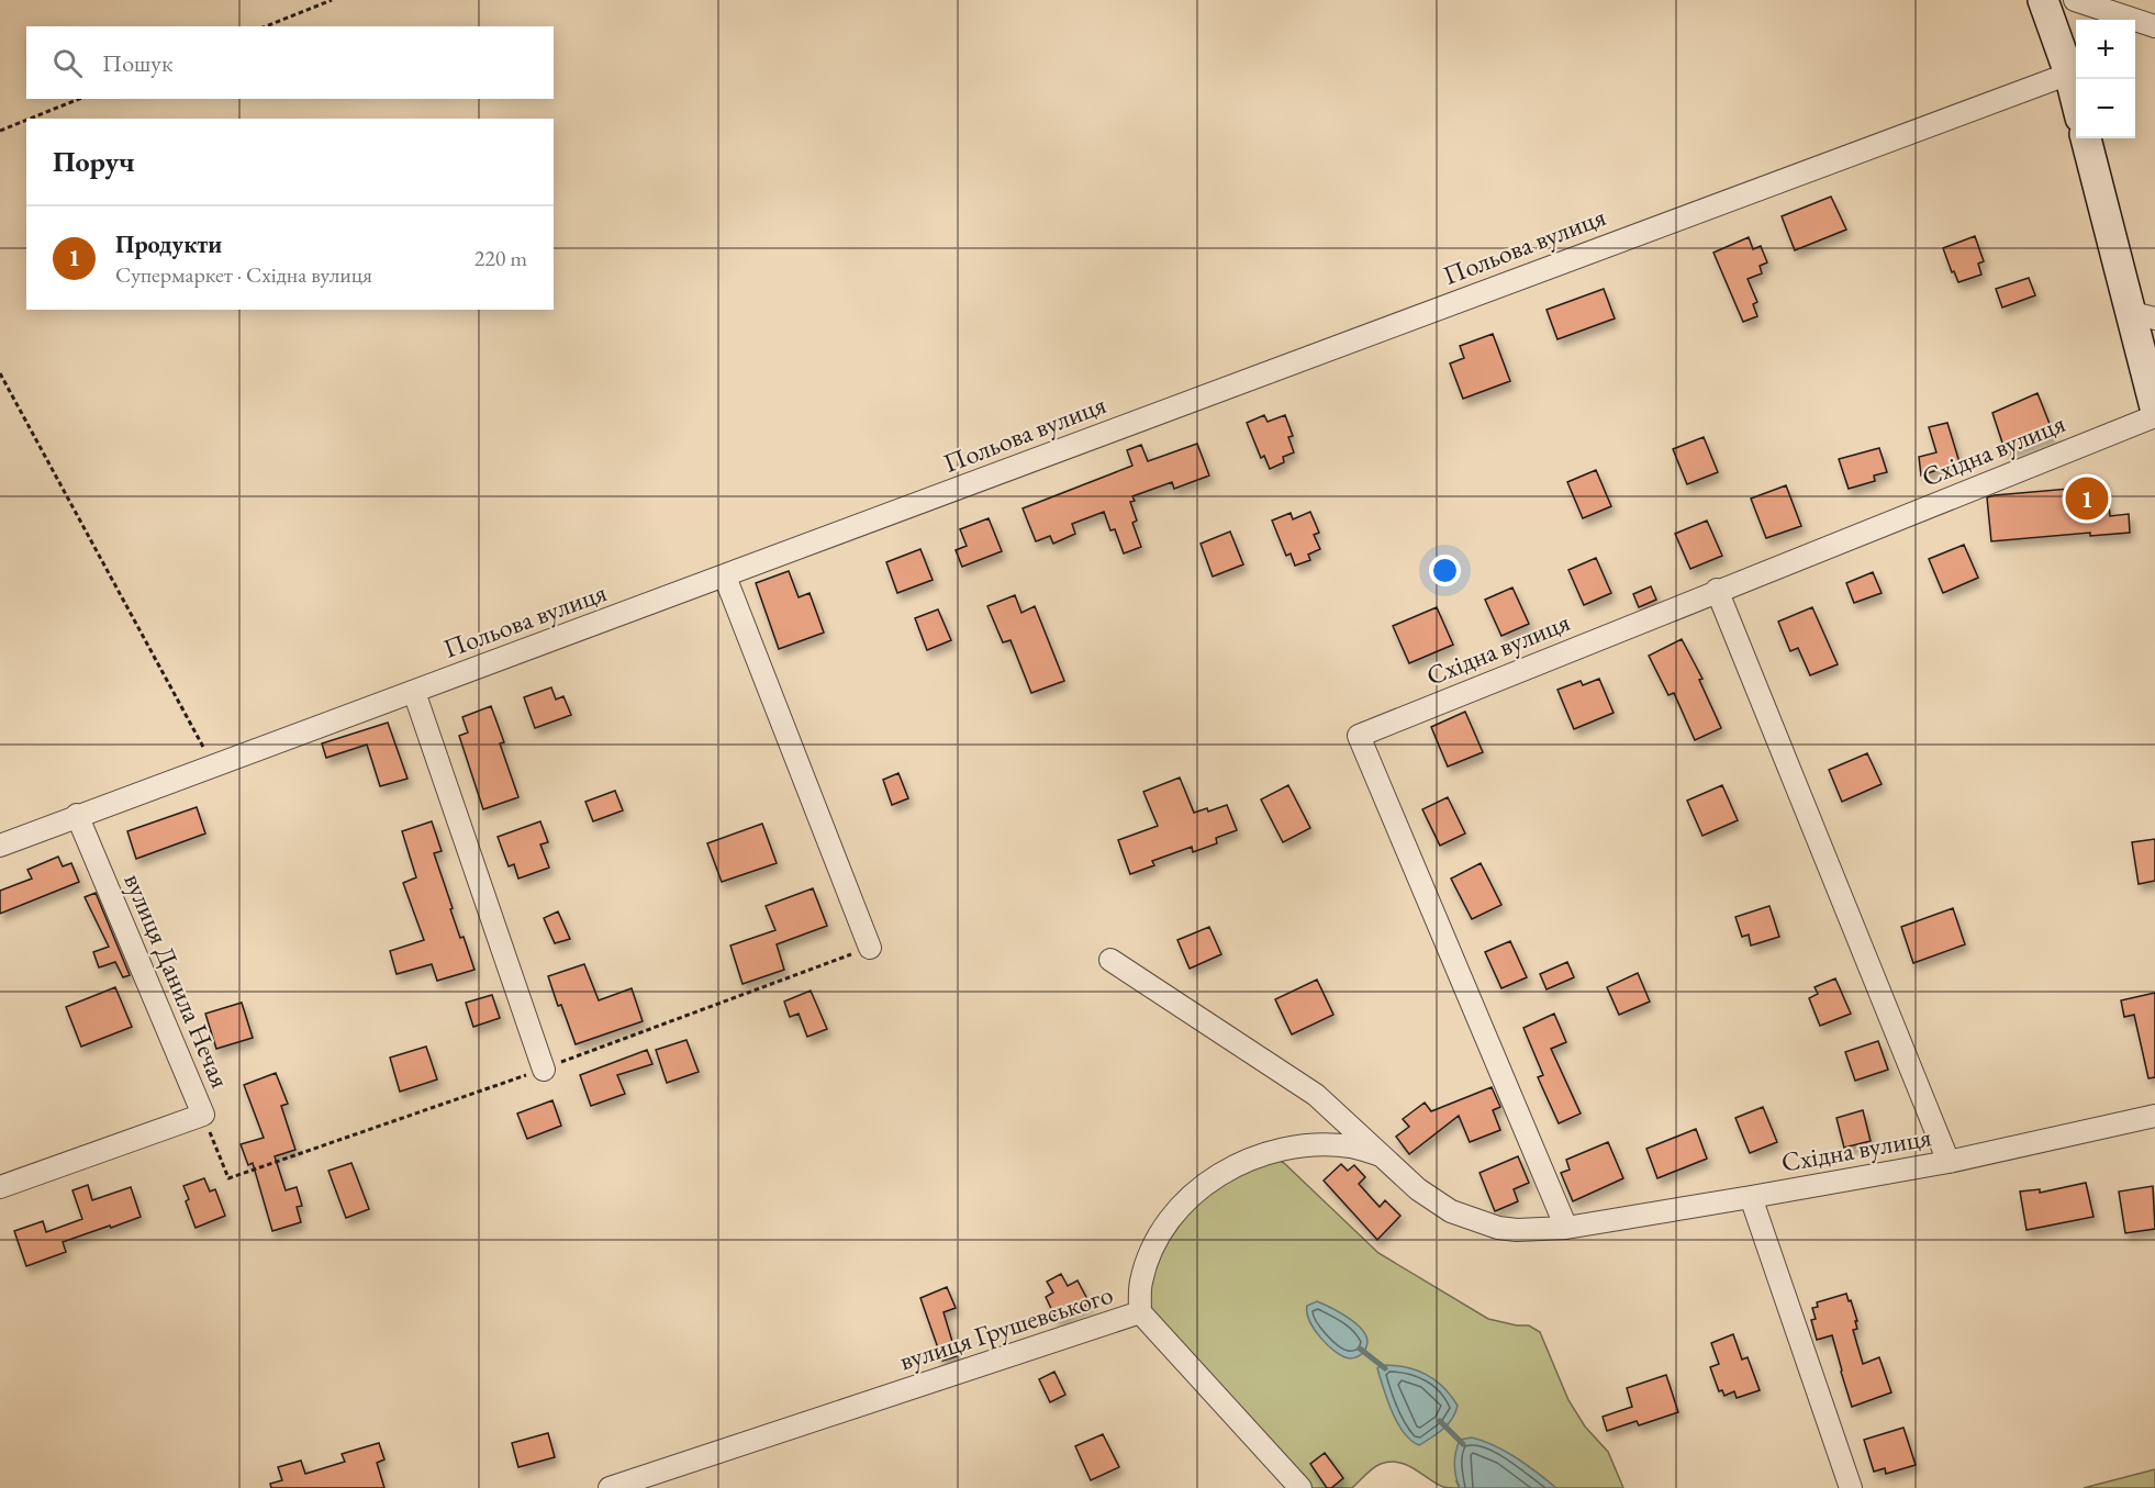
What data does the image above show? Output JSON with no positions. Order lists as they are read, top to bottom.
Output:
{
  "streets": {
    "street": [
      "Польова вулиця",
      "Східна вулиця",
      "вулиця Данила Нечая",
      "вулиця Грушевського"
    ]
  },
  "crossings": [
    ["Польова вулиця", "вулиця Данила Нечая"],
    ["Східна вулиця", "вулиця Грушевського"]
  ],
  "page": {
    "map_buttons": ["+", "−"],
    "search": "Пошук",
    "heading": "Поруч",
    "list": [
      {
        "mark": "1",
        "name": "Продукти",
        "note": "Супермаркет · Східна вулиця",
        "value": "220 m"
      }
    ],
    "pins": "1"
  }
}
